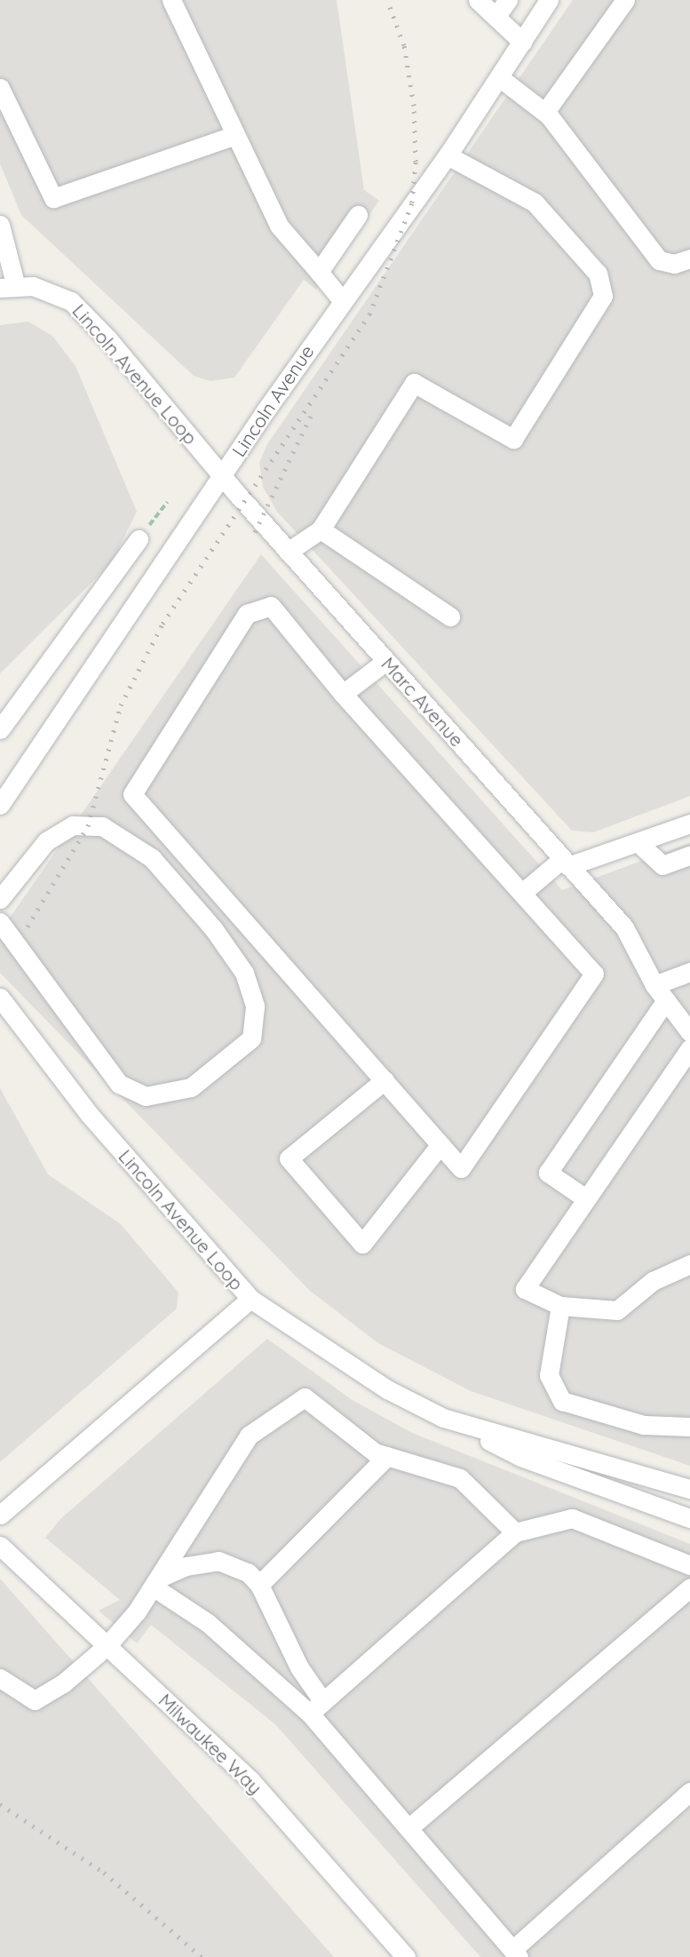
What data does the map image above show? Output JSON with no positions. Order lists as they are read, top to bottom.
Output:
{
  "streets": {
    "street": [
      "Lincoln Avenue Loop",
      "Lincoln Avenue",
      "Marc Avenue",
      "Milwaukee Way"
    ]
  },
  "crossings": [
    ["Lincoln Avenue Loop", "Lincoln Avenue"],
    ["Lincoln Avenue Loop", "Marc Avenue"],
    ["Lincoln Avenue", "Marc Avenue"]
  ]
}
